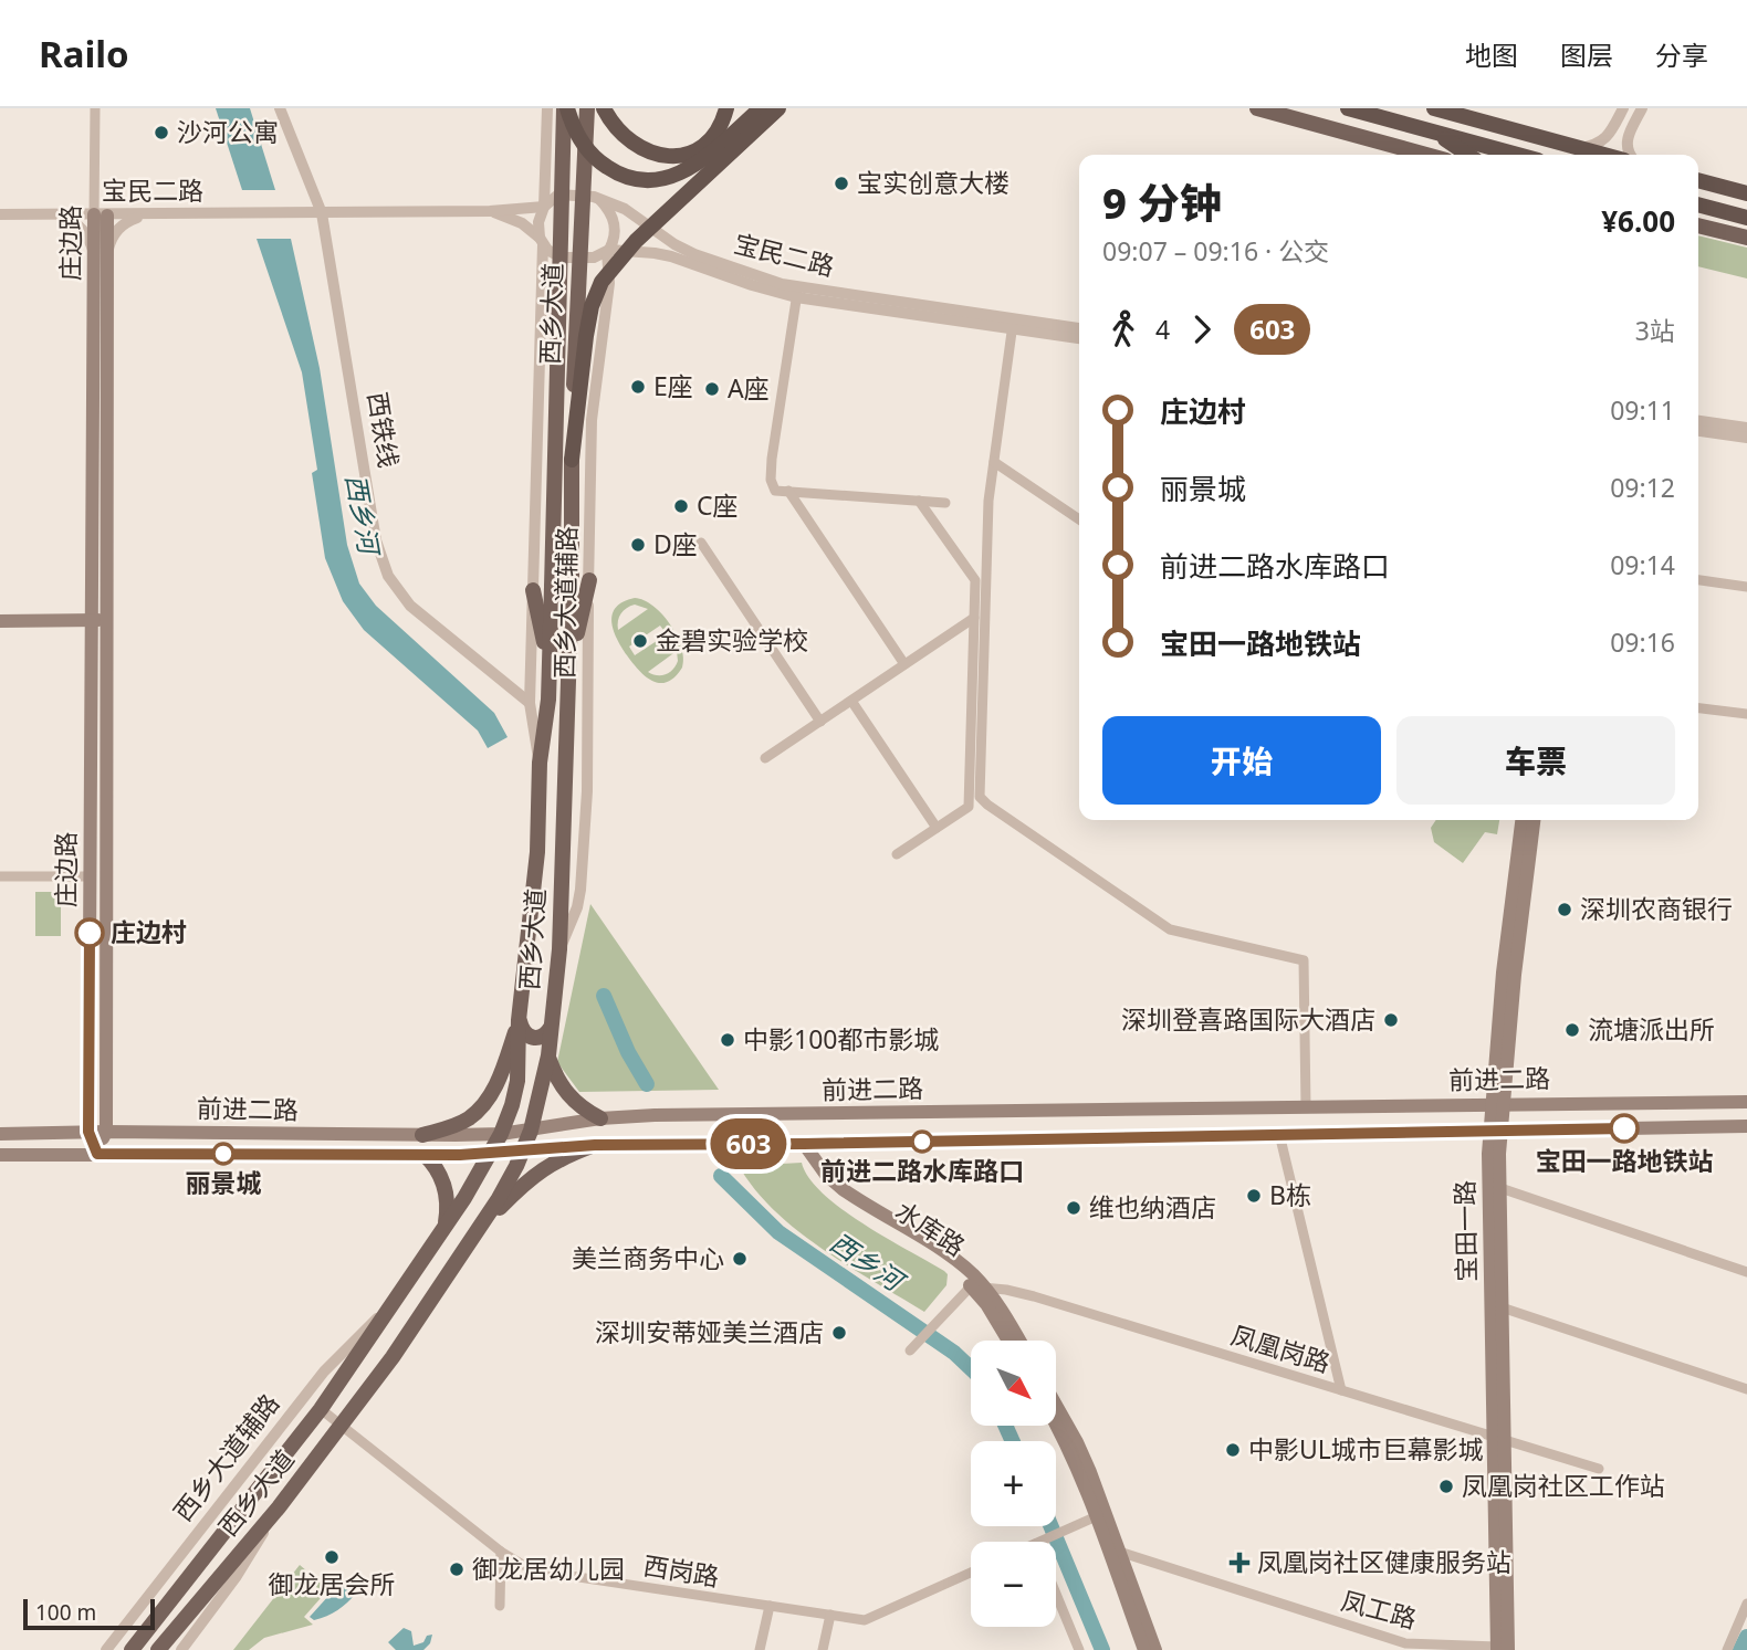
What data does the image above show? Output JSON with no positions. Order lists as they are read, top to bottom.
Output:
{
  "streets": {
    "main road": [
      "庄边路",
      "西乡大道",
      "前进二路",
      "水库路",
      "宝田一路"
    ],
    "street": [
      "宝民二路",
      "西铁线",
      "西乡大道辅路",
      "凤凰岗路",
      "西岗路",
      "凤工路"
    ]
  },
  "crossings": [
    ["宝民二路", "庄边路"],
    ["宝民二路", "西铁线"],
    ["宝民二路", "西乡大道辅路"],
    ["庄边路", "前进二路"],
    ["西乡大道", "西乡大道辅路"],
    ["西乡大道", "前进二路"],
    ["西乡大道", "西岗路"],
    ["西铁线", "西乡大道辅路"],
    ["前进二路", "水库路"],
    ["前进二路", "宝田一路"],
    ["水库路", "凤凰岗路"],
    ["宝田一路", "凤凰岗路"],
    ["宝田一路", "凤工路"]
  ],
  "water": ["西乡河"],
  "places": {
    "other": [
      "沙河公寓",
      "宝实创意大楼",
      "E座",
      "A座",
      "C座",
      "D座",
      "金碧实验学校",
      "深圳农商银行",
      "庄边村",
      "深圳登喜路国际大酒店",
      "流塘派出所",
      "中影100都市影城",
      "宝田一路地铁站",
      "前进二路水库路口",
      "丽景城",
      "B栋",
      "维也纳酒店",
      "美兰商务中心",
      "深圳安蒂娅美兰酒店",
      "中影UL城市巨幕影城",
      "凤凰岗社区工作站",
      "御龙居会所",
      "御龙居幼儿园"
    ],
    "health": ["凤凰岗社区健康服务站"]
  },
  "lines": ["bus line 603"],
  "scale_bar": "100 m",
  "north": "bottom right",
  "page": {
    "header": "Railo",
    "nav": ["地图", "图层", "分享"],
    "on_map": "603",
    "heading": ["9 分钟", "09:07 – 09:16 · 公交", "¥6.00"],
    "legs": ["4", "603", "3站"],
    "list": [
      {
        "name": "庄边村",
        "value": "09:11"
      },
      {
        "name": "丽景城",
        "value": "09:12"
      },
      {
        "name": "前进二路水库路口",
        "value": "09:14"
      },
      {
        "name": "宝田一路地铁站",
        "value": "09:16"
      }
    ],
    "buttons": ["开始", "车票"],
    "map_buttons": ["+", "−"],
    "scale": "100 m"
  }
}
